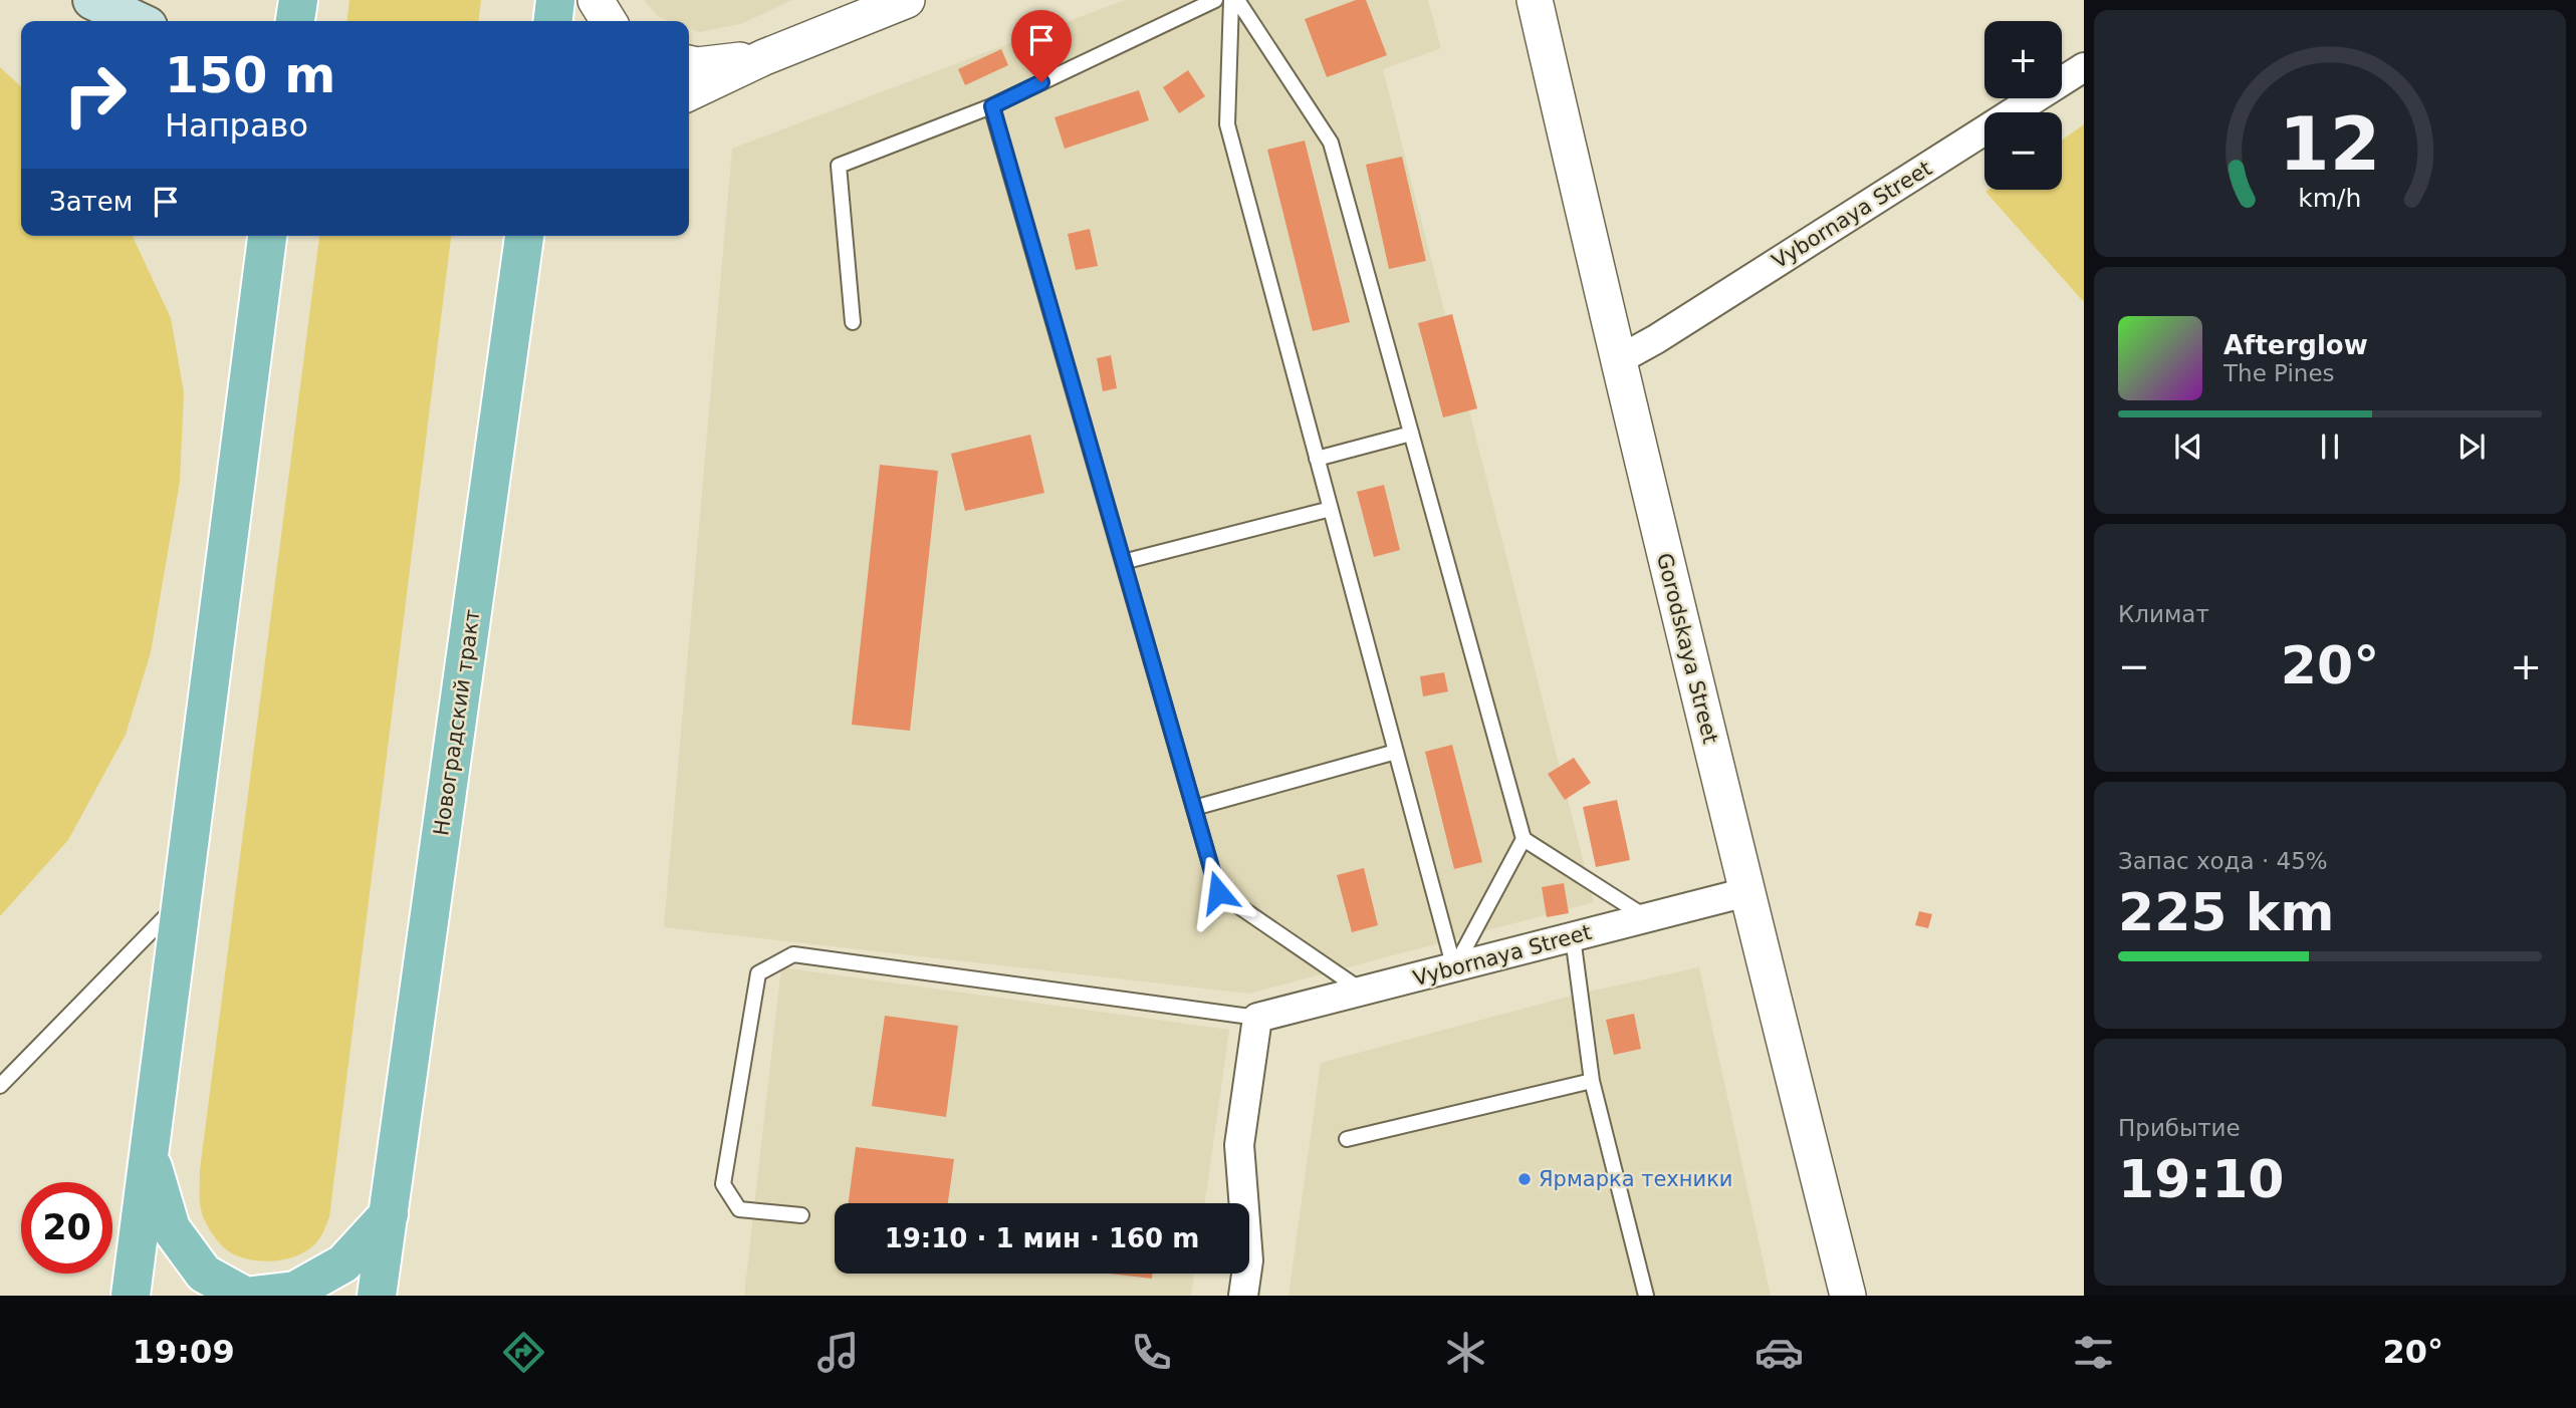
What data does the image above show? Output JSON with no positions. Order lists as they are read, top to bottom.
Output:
{
  "streets": {
    "main road": ["Новоградский тракт"],
    "street": ["Vybornaya Street", "Gorodskaya Street"]
  },
  "crossings": [
    ["Vybornaya Street", "Gorodskaya Street"]
  ],
  "places": ["Ярмарка техники"],
  "page": {
    "map_buttons": ["+", "−"],
    "turn": ["150 m", "Направо"],
    "then": "Затем",
    "song": ["Afterglow", "The Pines"],
    "tile": [
      "Климат",
      ["Запас хода · 45%", "225 km"],
      ["Прибытие", "19:10"]
    ],
    "heat": ["−", "20°", "+"],
    "limit": "20",
    "trip": "19:10 · 1 мин · 160 m",
    "tabs": ["19:09", "20°"],
    "gauge": ["12", "km/h"]
  }
}
